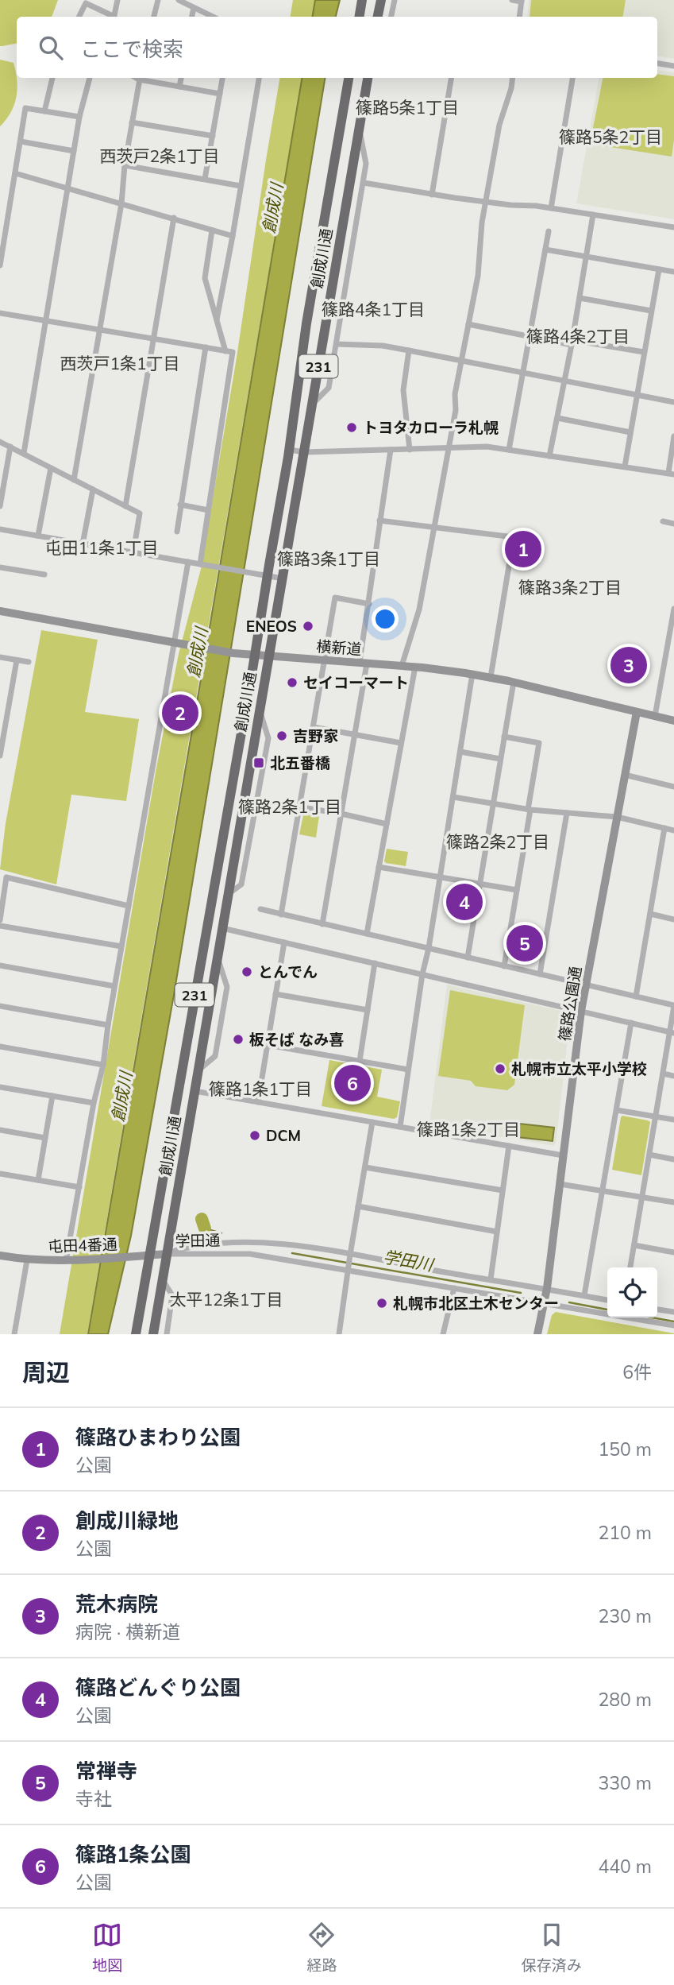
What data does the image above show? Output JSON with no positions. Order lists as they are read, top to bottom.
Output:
{
  "streets": {
    "highway": ["創成川通", "231"],
    "street": [
      "横新道",
      "篠路公園通",
      "学田通",
      "屯田4番通"
    ]
  },
  "crossings": [
    ["創成川通", "横新道"],
    ["創成川通", "学田通"],
    ["創成川通", "屯田4番通"],
    ["横新道", "篠路公園通"],
    ["篠路公園通", "学田通"],
    ["学田通", "屯田4番通"]
  ],
  "districts": [
    "篠路5条1丁目",
    "篠路5条2丁目",
    "西茨戸2条1丁目",
    "篠路4条1丁目",
    "篠路4条2丁目",
    "西茨戸1条1丁目",
    "屯田11条1丁目",
    "篠路3条1丁目",
    "篠路3条2丁目",
    "篠路2条1丁目",
    "篠路2条2丁目",
    "篠路1条1丁目",
    "篠路1条2丁目",
    "太平12条1丁目"
  ],
  "water": ["創成川", "学田川"],
  "places": {
    "other": [
      "トヨタカローラ札幌",
      "ENEOS",
      "セイコーマート",
      "吉野家",
      "とんでん",
      "板そば なみ喜",
      "札幌市立太平小学校",
      "DCM",
      "札幌市北区土木センター"
    ],
    "transit": ["北五番橋"]
  },
  "page": {
    "search": "ここで検索",
    "pins": [
      "1",
      "3",
      "2",
      "4",
      "5",
      "6"
    ],
    "heading": ["周辺", "6件"],
    "list": [
      {
        "mark": "1",
        "name": "篠路ひまわり公園",
        "note": "公園",
        "value": "150 m"
      },
      {
        "mark": "2",
        "name": "創成川緑地",
        "note": "公園",
        "value": "210 m"
      },
      {
        "mark": "3",
        "name": "荒木病院",
        "note": "病院 · 横新道",
        "value": "230 m"
      },
      {
        "mark": "4",
        "name": "篠路どんぐり公園",
        "note": "公園",
        "value": "280 m"
      },
      {
        "mark": "5",
        "name": "常禅寺",
        "note": "寺社",
        "value": "330 m"
      },
      {
        "mark": "6",
        "name": "篠路1条公園",
        "note": "公園",
        "value": "440 m"
      }
    ],
    "nav": ["地図", "経路", "保存済み"]
  }
}
